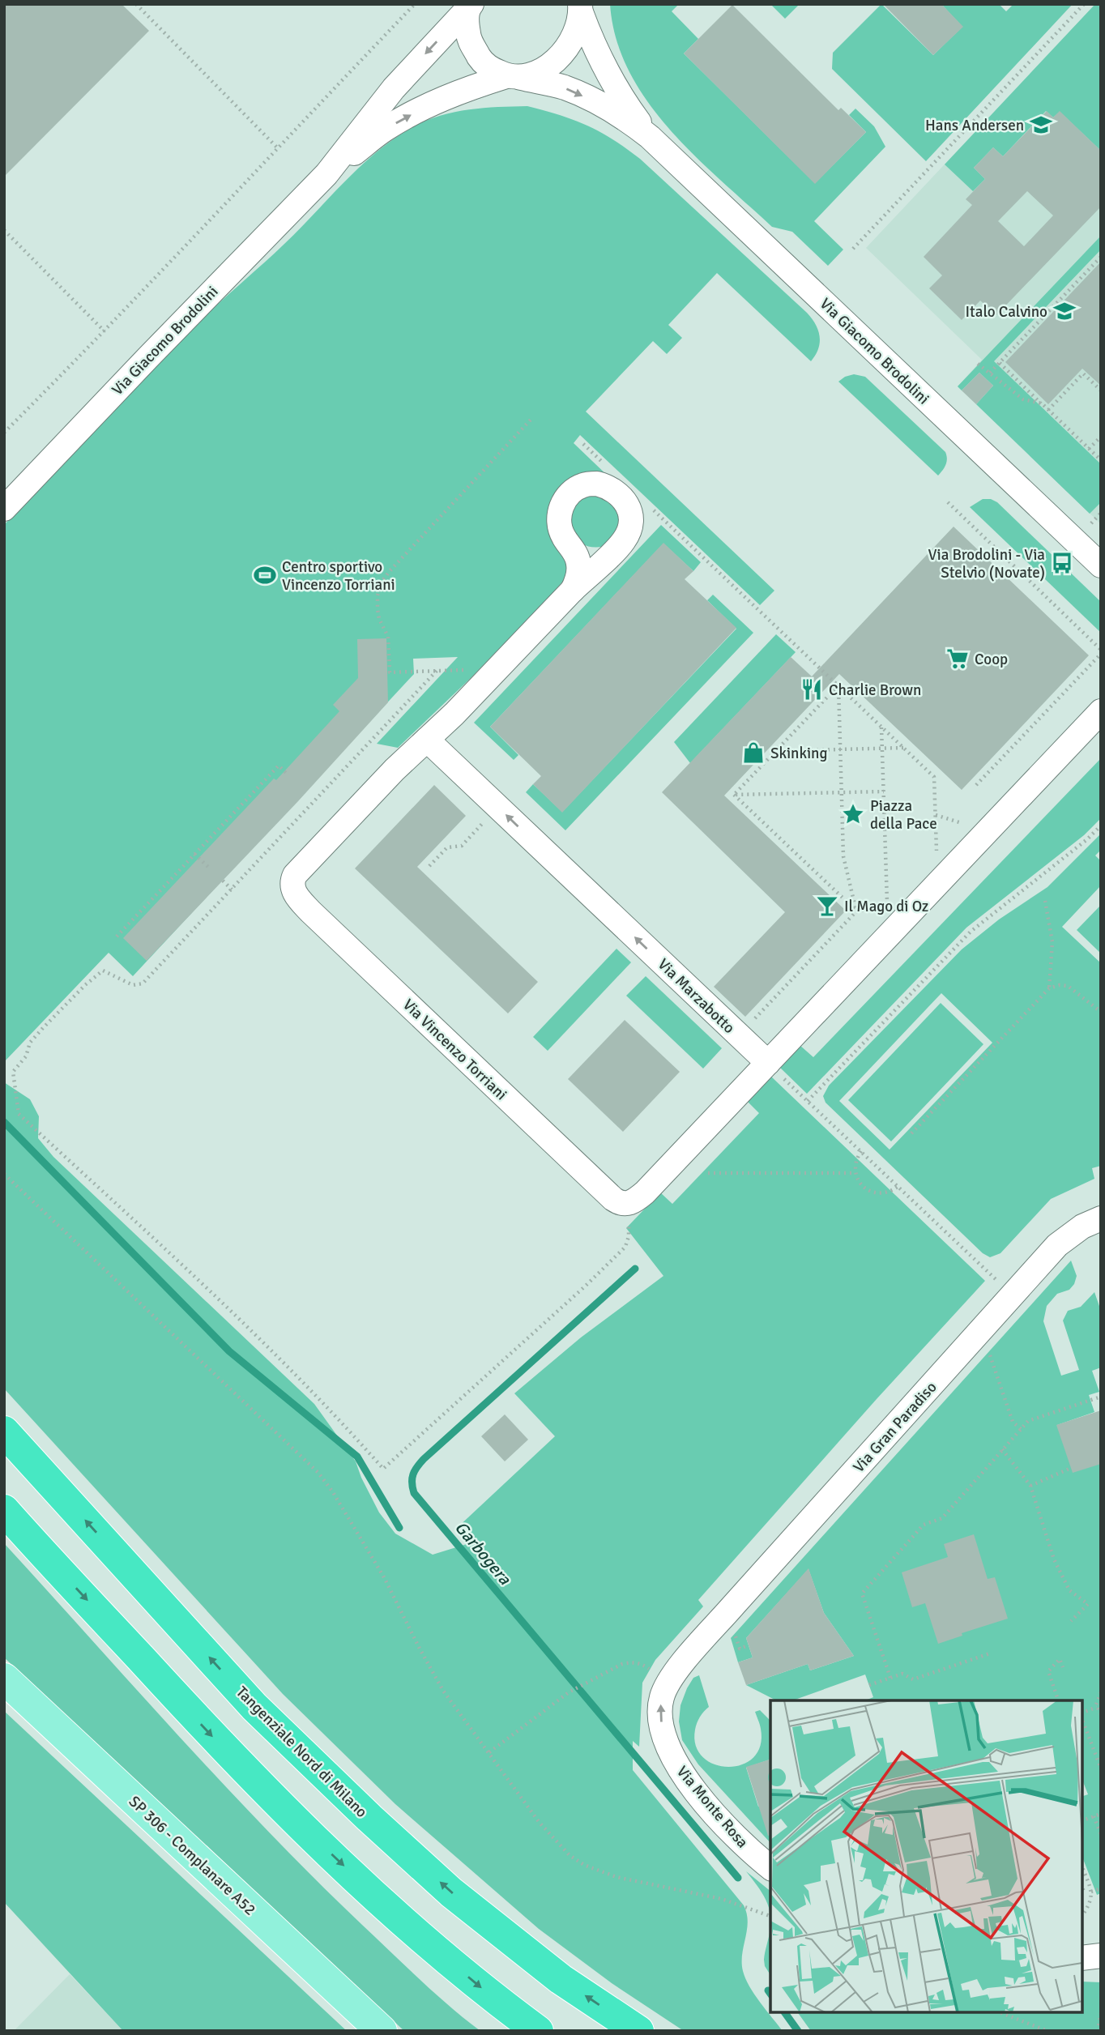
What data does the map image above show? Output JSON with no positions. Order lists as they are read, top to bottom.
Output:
{
  "streets": {
    "highway": ["Tangenziale Nord di Milano"],
    "main road": ["SP 306 - Complanare A52"],
    "street": [
      "Via Giacomo Brodolini",
      "Via Marzabotto",
      "Via Vincenzo Torriani",
      "Via Gran Paradiso",
      "Via Monte Rosa"
    ]
  },
  "crossings": [
    ["Via Marzabotto", "Via Vincenzo Torriani"],
    ["Via Gran Paradiso", "Via Monte Rosa"]
  ],
  "one_way": ["Via Marzabotto", "Via Monte Rosa"],
  "water": ["Garbogera"],
  "places": {
    "school or university": ["Hans Andersen", "Italo Calvino"],
    "bus stop": ["Via Brodolini - Via Stelvio (Novate)"],
    "sports": ["Centro sportivo Vincenzo Torriani"],
    "supermarket": ["Coop"],
    "restaurant": ["Charlie Brown"],
    "shop": ["Skinking"],
    "place": ["Piazza della Pace"],
    "bar": ["Il Mago di Oz"]
  }
}
